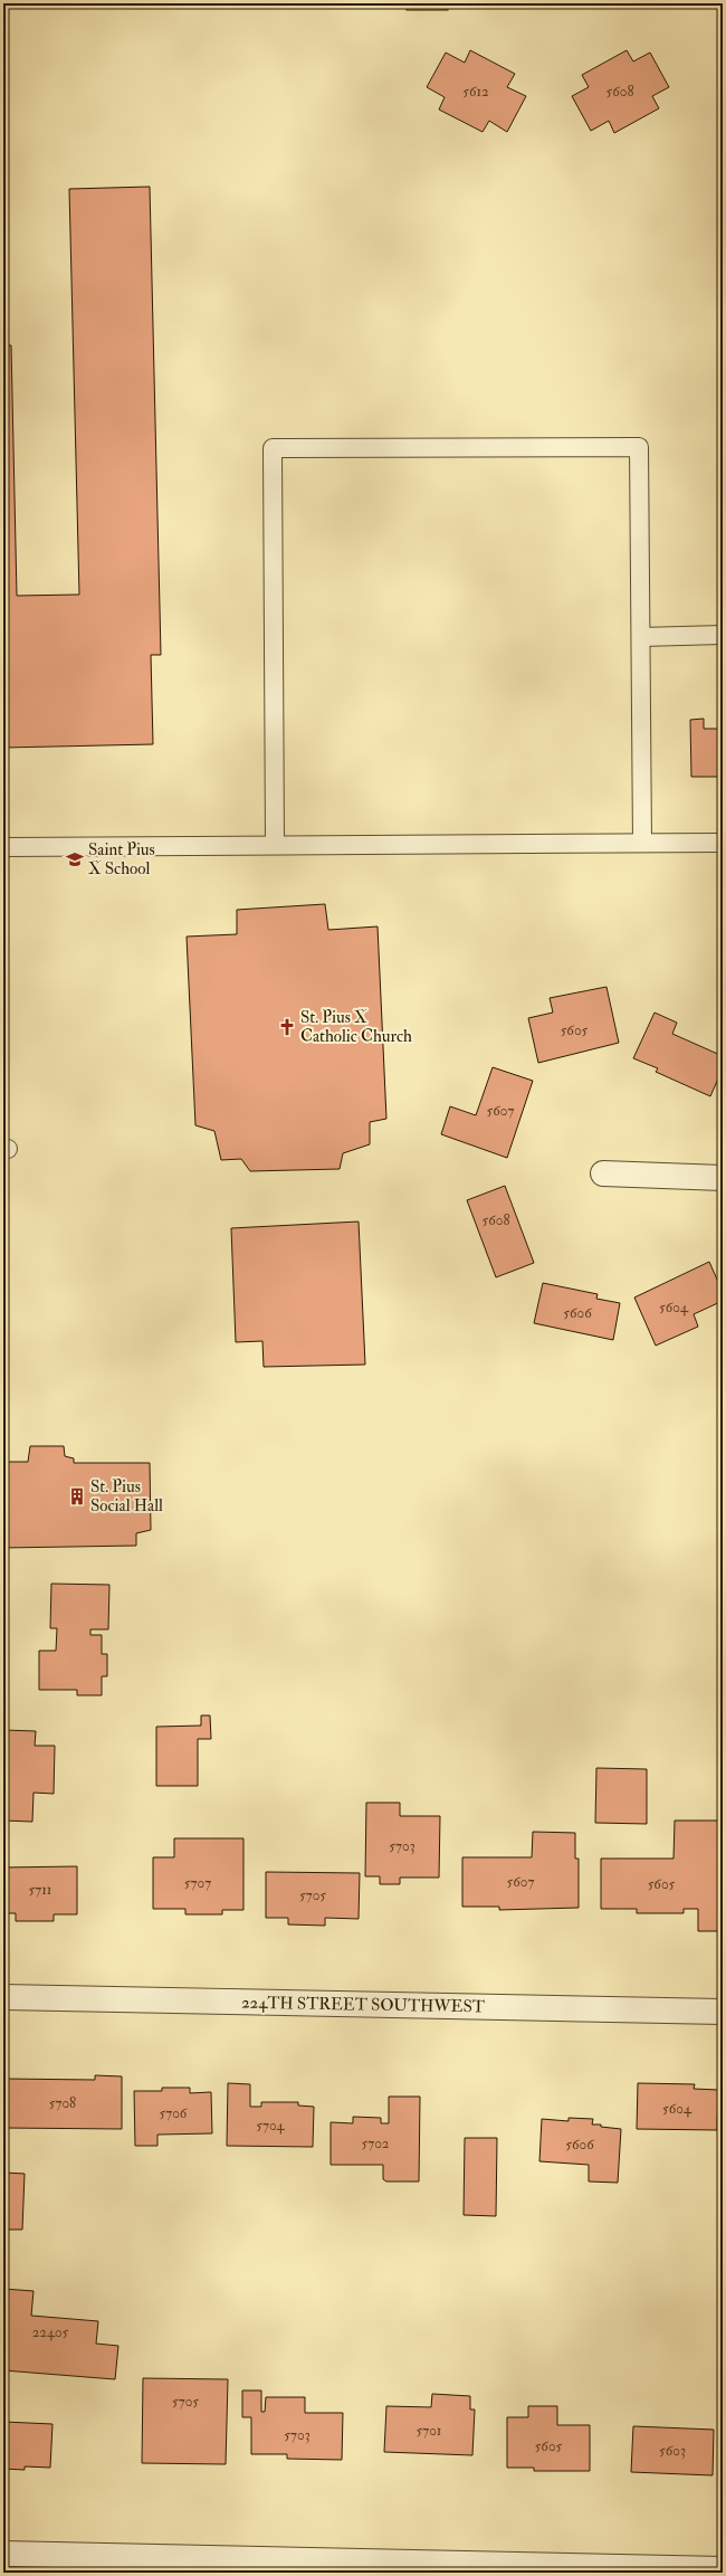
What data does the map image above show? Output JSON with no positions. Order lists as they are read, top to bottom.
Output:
{
  "streets": {
    "street": ["224TH STREET SOUTHWEST"]
  },
  "places": {
    "school or university": ["Saint Pius X School"],
    "church": ["St. Pius X Catholic Church"],
    "building": ["St. Pius Social Hall"]
  },
  "house_numbers": [
    "5612",
    "5608",
    "5605",
    "5607",
    "5608",
    "5604",
    "5606",
    "5703",
    "5607",
    "5707",
    "5605",
    "5711",
    "5705",
    "5708",
    "5604",
    "5706",
    "5704",
    "5702",
    "5606",
    "22405",
    "5705",
    "5701",
    "5703",
    "5605",
    "5603"
  ]
}
